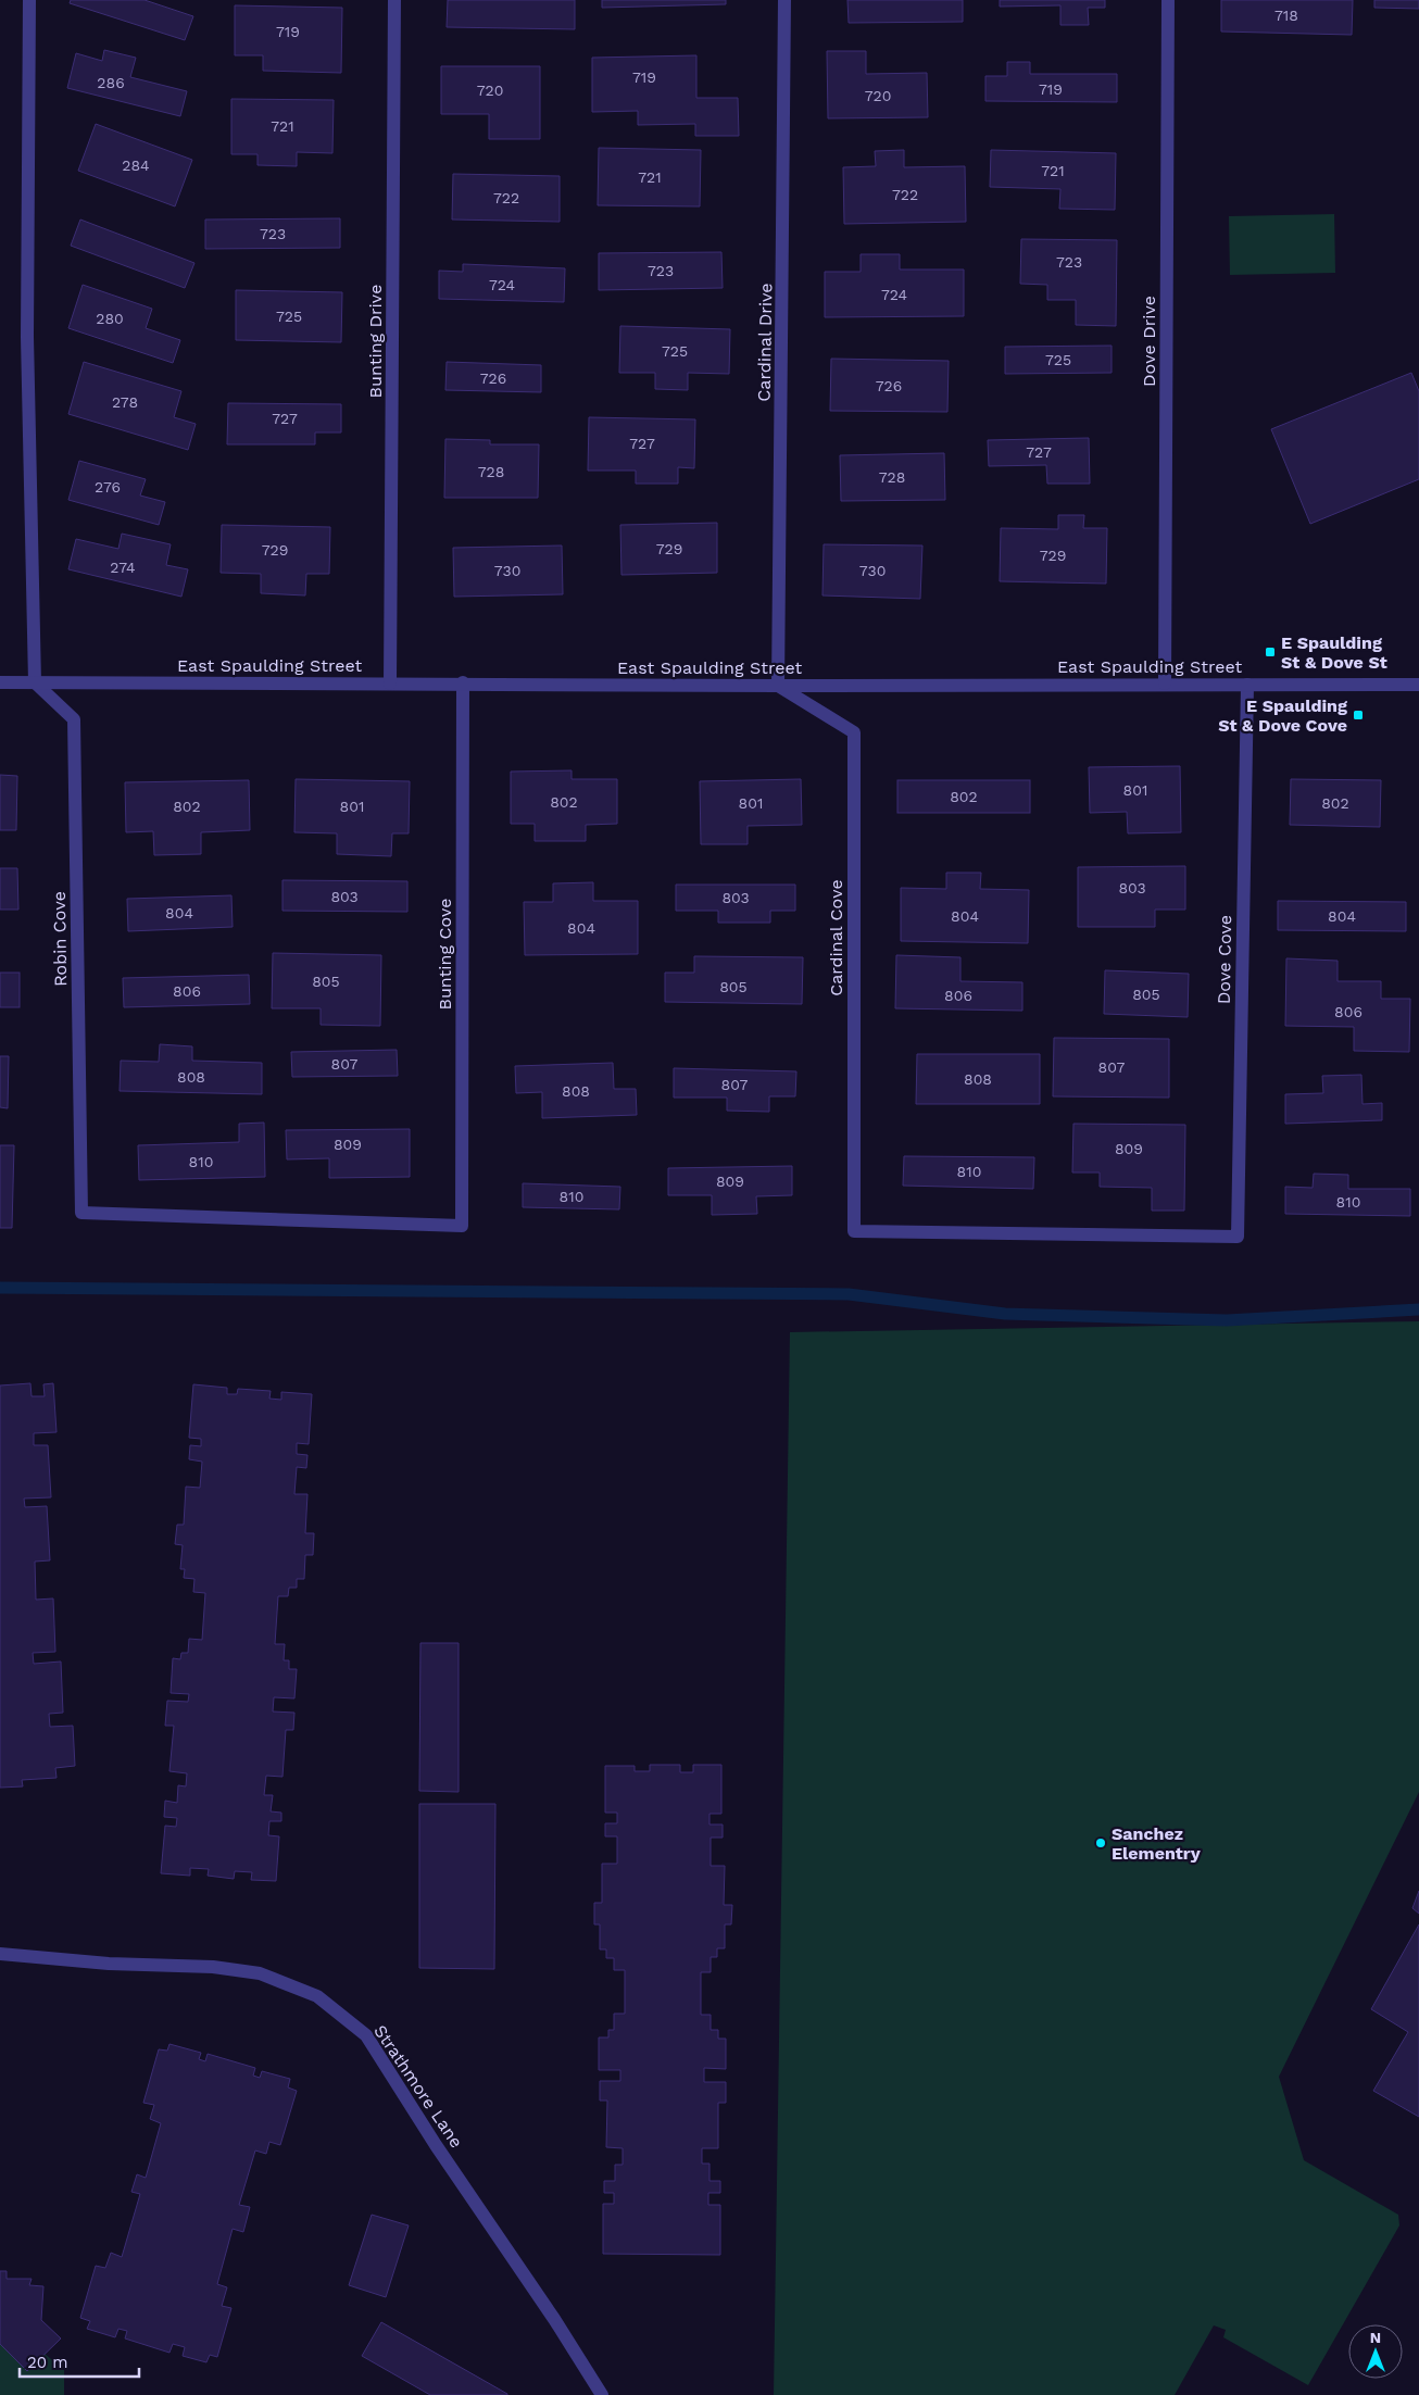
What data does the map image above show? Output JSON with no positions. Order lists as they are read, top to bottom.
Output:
{
  "streets": {
    "street": [
      "Bunting Drive",
      "Dove Drive",
      "Cardinal Drive",
      "East Spaulding Street",
      "Cardinal Cove",
      "Robin Cove",
      "Bunting Cove",
      "Dove Cove",
      "Strathmore Lane"
    ]
  },
  "crossings": [
    ["Bunting Drive", "East Spaulding Street"],
    ["Dove Drive", "East Spaulding Street"],
    ["Cardinal Drive", "East Spaulding Street"],
    ["Cardinal Drive", "Cardinal Cove"],
    ["East Spaulding Street", "Cardinal Cove"],
    ["East Spaulding Street", "Robin Cove"],
    ["East Spaulding Street", "Bunting Cove"],
    ["East Spaulding Street", "Dove Cove"],
    ["Cardinal Cove", "Dove Cove"],
    ["Robin Cove", "Bunting Cove"]
  ],
  "places": {
    "transit": ["E Spaulding St & Dove St", "E Spaulding St & Dove Cove"],
    "other": ["Sanchez Elementry"]
  },
  "house_numbers": [
    "718",
    "719",
    "719",
    "286",
    "719",
    "720",
    "720",
    "721",
    "284",
    "721",
    "721",
    "722",
    "722",
    "723",
    "723",
    "723",
    "724",
    "724",
    "725",
    "280",
    "725",
    "725",
    "726",
    "726",
    "278",
    "727",
    "727",
    "727",
    "728",
    "728",
    "276",
    "729",
    "729",
    "729",
    "274",
    "730",
    "730",
    "801",
    "802",
    "802",
    "801",
    "802",
    "802",
    "801",
    "803",
    "803",
    "803",
    "804",
    "804",
    "804",
    "804",
    "805",
    "805",
    "806",
    "805",
    "806",
    "806",
    "807",
    "807",
    "808",
    "808",
    "807",
    "808",
    "809",
    "809",
    "810",
    "810",
    "809",
    "810",
    "810"
  ],
  "scale_bar": "20 m",
  "north": "top"
}
